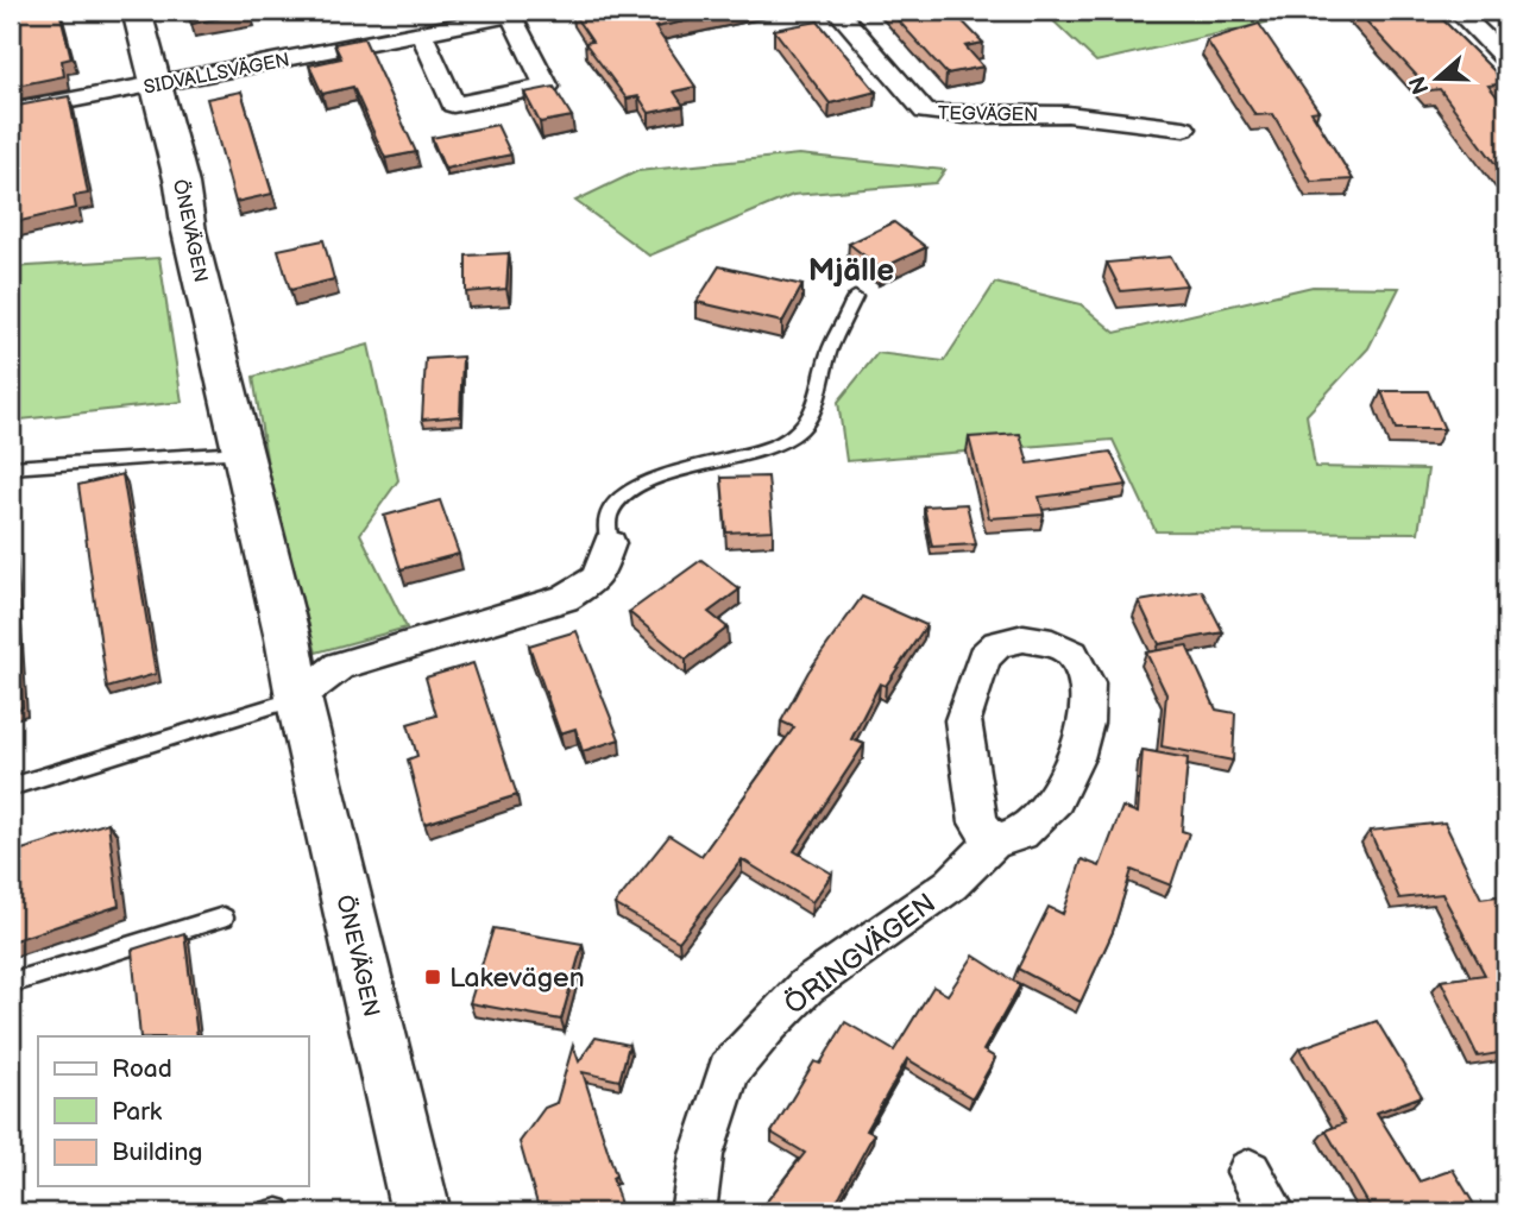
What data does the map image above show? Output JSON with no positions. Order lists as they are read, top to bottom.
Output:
{
  "streets": {
    "street": [
      "SIDVALLSVÄGEN",
      "TEGVÄGEN",
      "ÖNEVÄGEN",
      "ÖRINGVÄGEN"
    ]
  },
  "crossings": [
    ["SIDVALLSVÄGEN", "ÖNEVÄGEN"]
  ],
  "districts": ["Mjälle"],
  "places": {
    "transit": ["Lakevägen"]
  },
  "legend": ["Road", "Park", "Building"],
  "north": "left"
}
